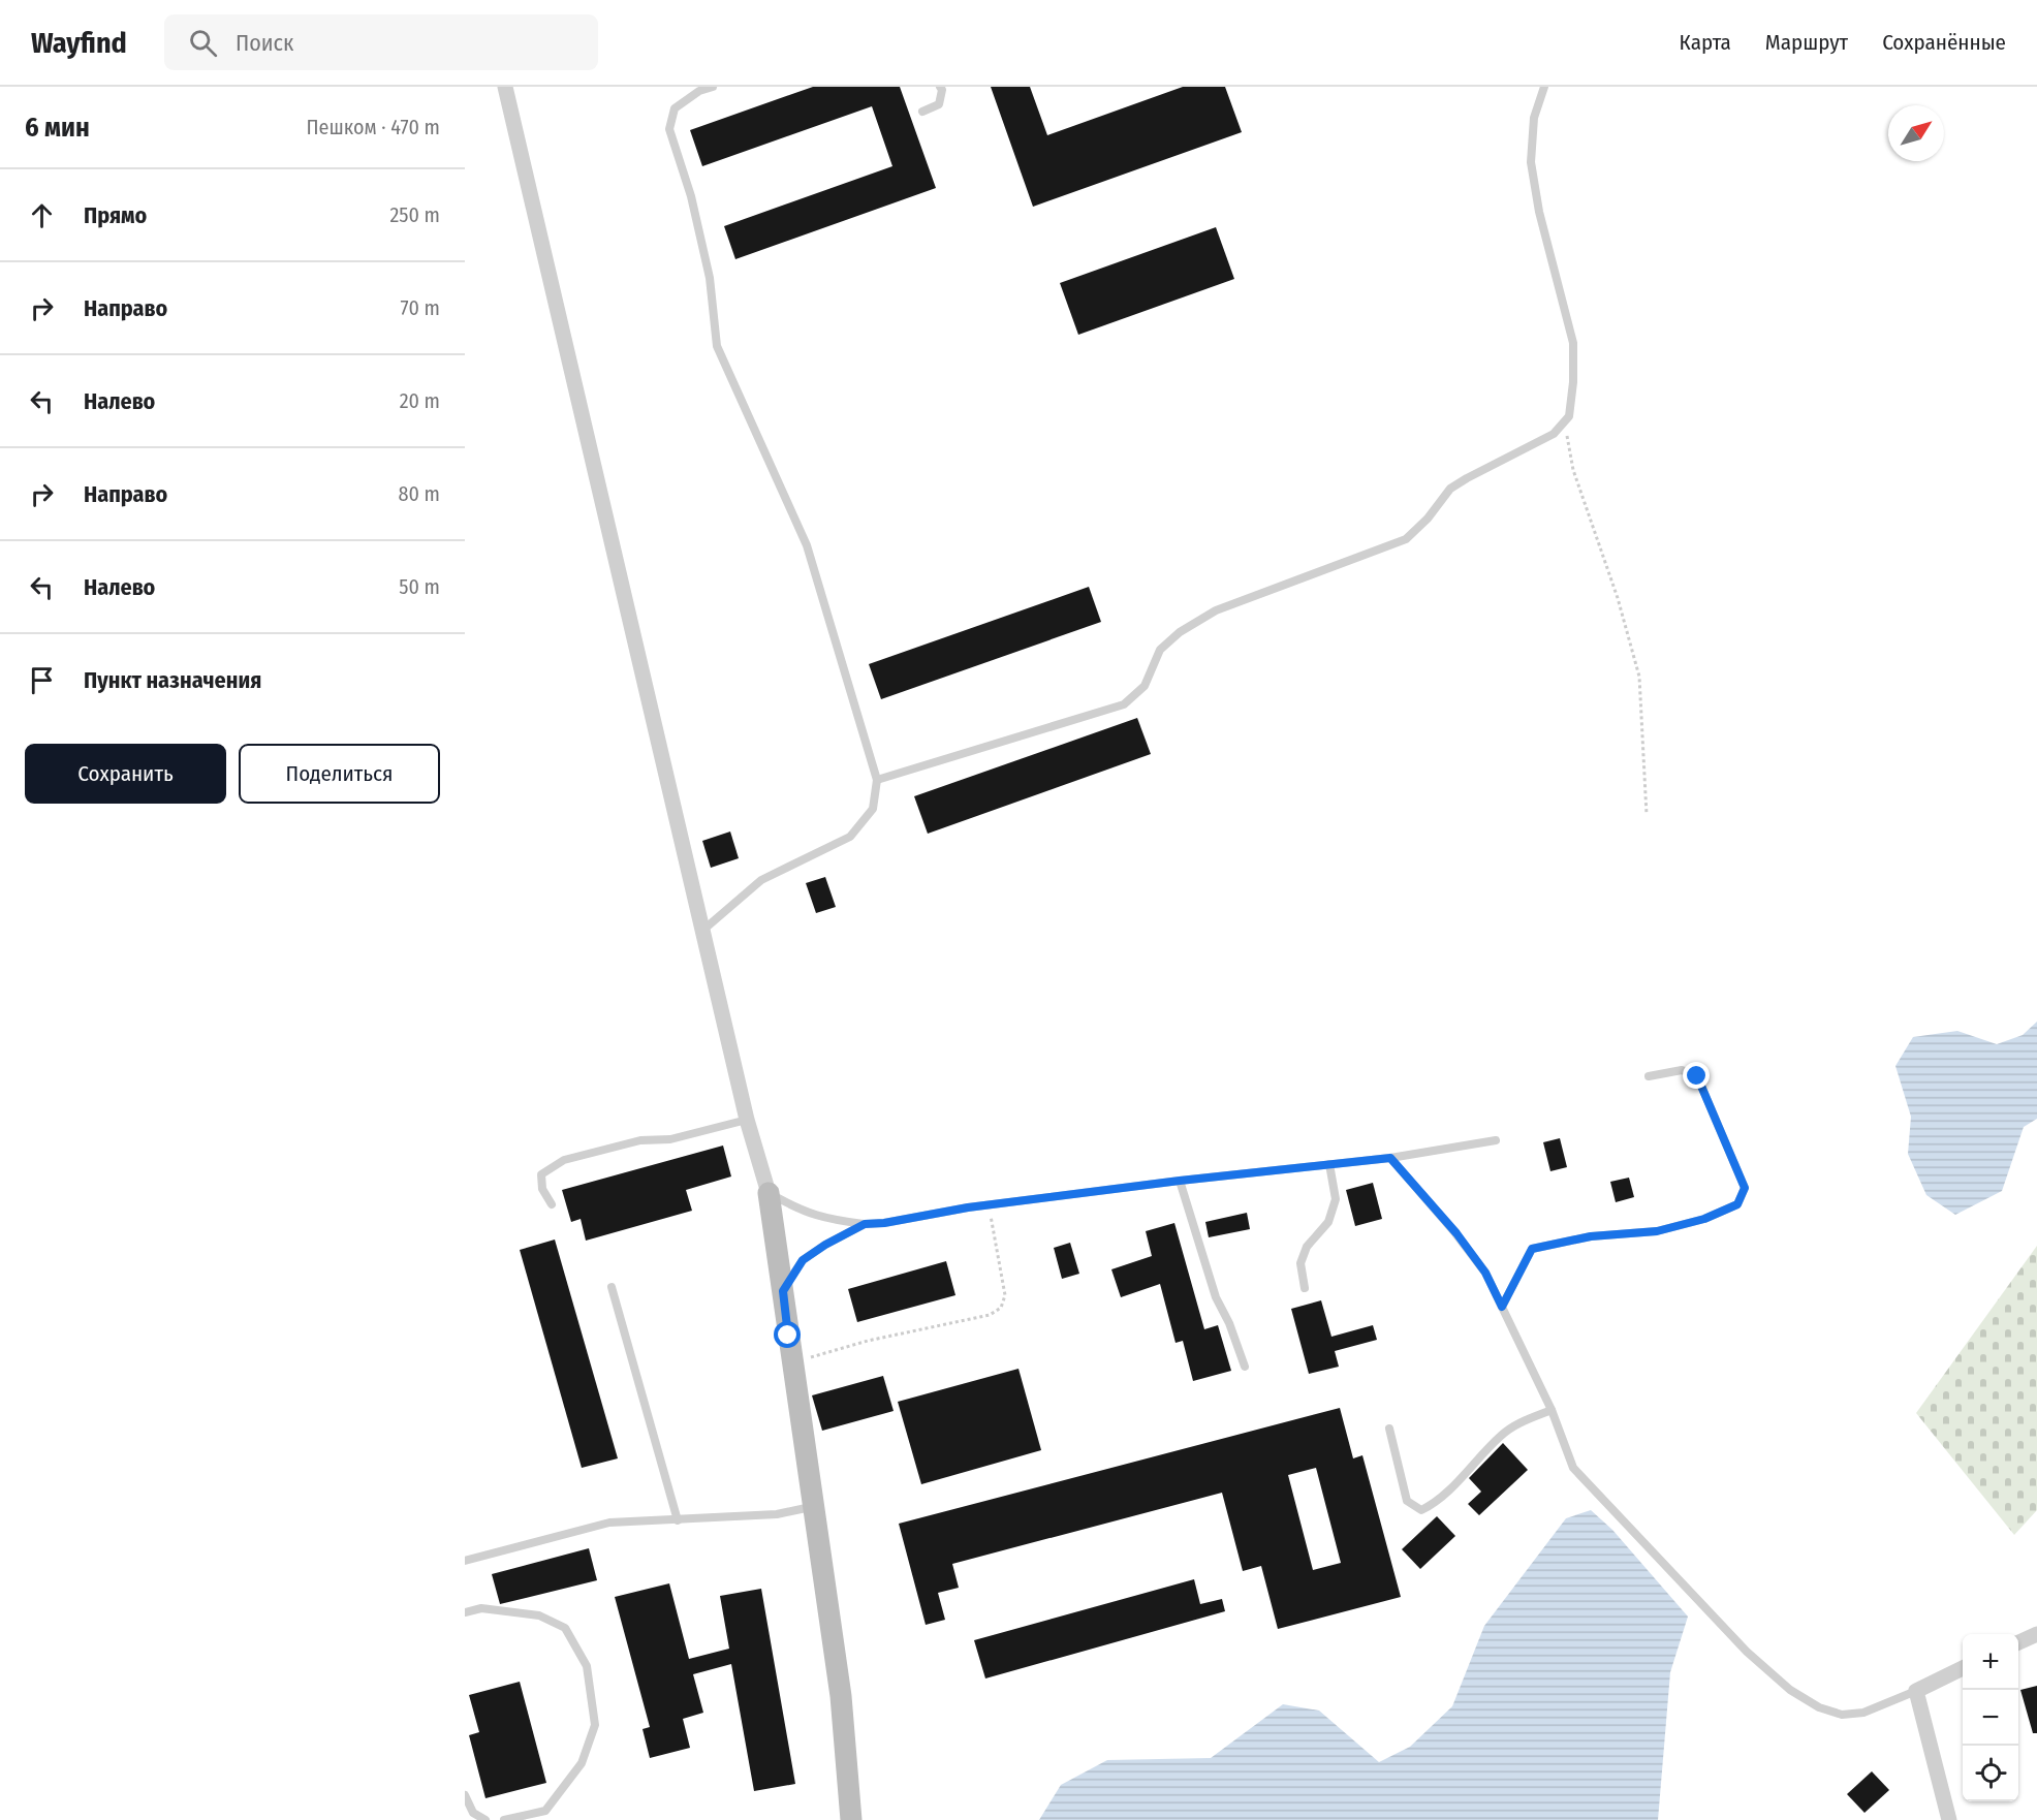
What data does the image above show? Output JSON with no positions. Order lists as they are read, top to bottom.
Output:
{
  "north": "top right",
  "page": {
    "header": "Wayfind",
    "search": "Поиск",
    "nav": ["Карта", "Маршрут", "Сохранённые"],
    "heading": ["6 мин", "Пешком · 470 m"],
    "list": [
      ["Прямо", "250 m"],
      ["Направо", "70 m"],
      ["Налево", "20 m"],
      ["Направо", "80 m"],
      ["Налево", "50 m"],
      "Пункт назначения"
    ],
    "buttons": ["Сохранить", "Поделиться"],
    "map_buttons": ["+", "−"]
  }
}
